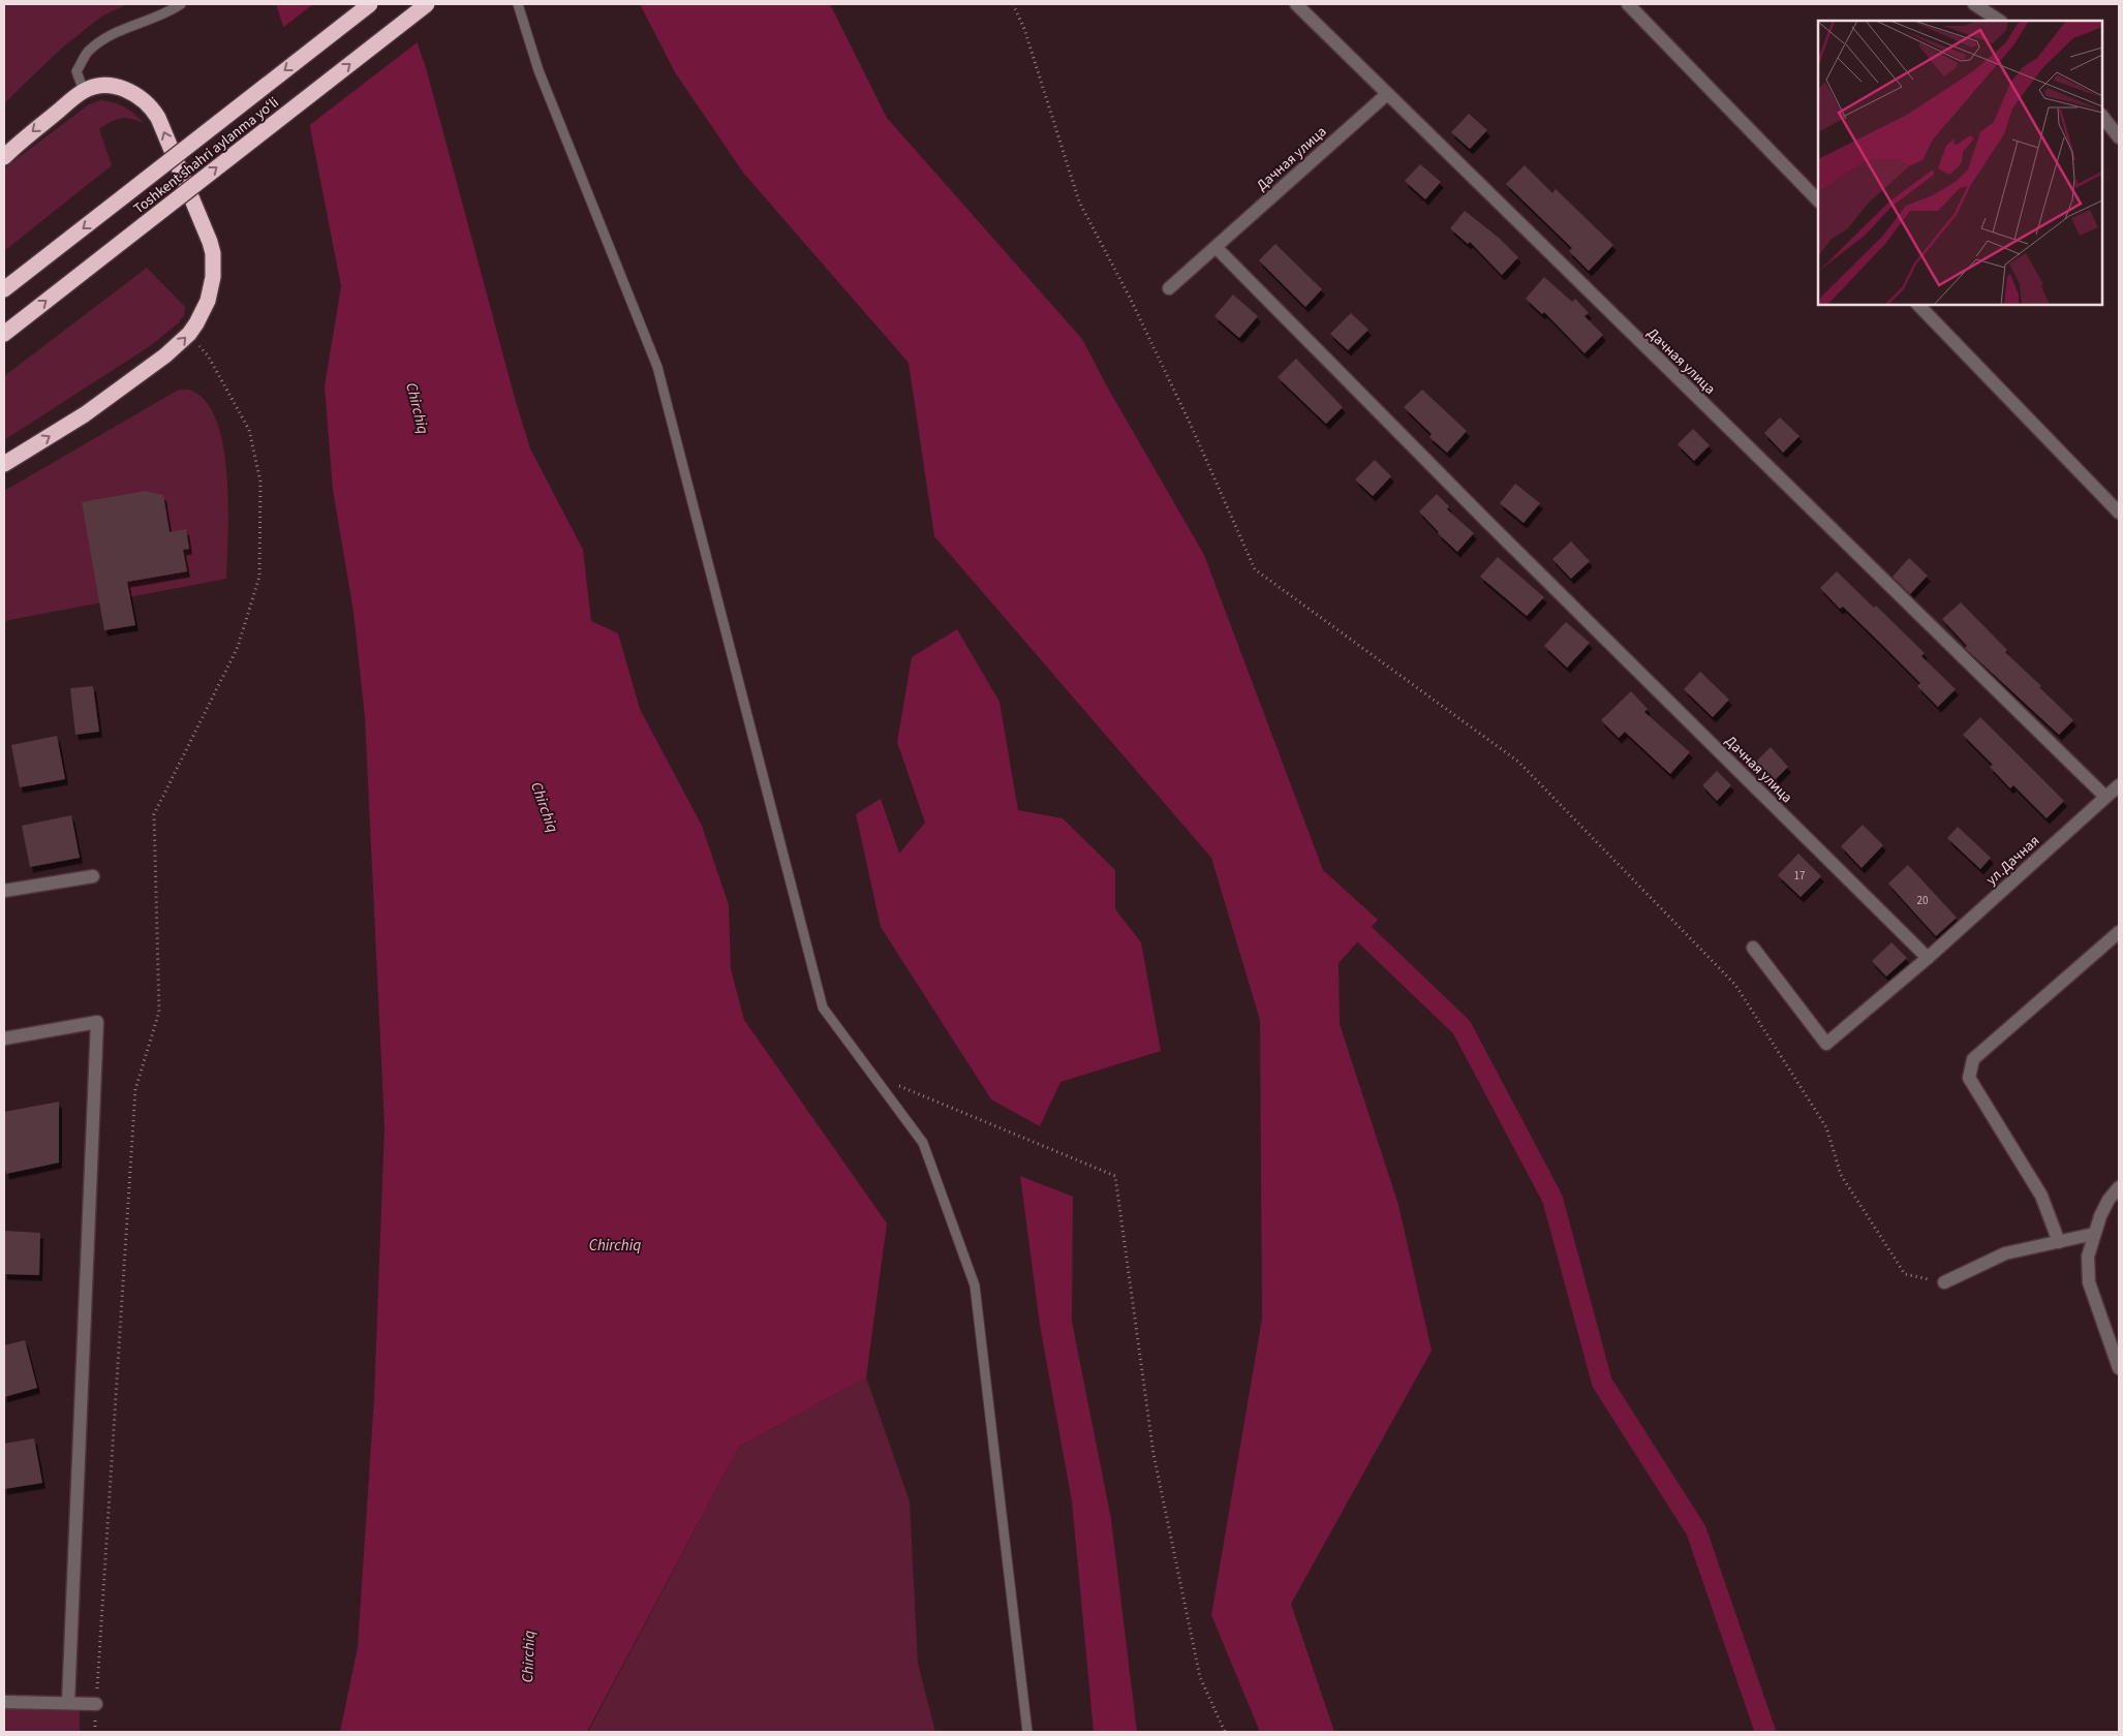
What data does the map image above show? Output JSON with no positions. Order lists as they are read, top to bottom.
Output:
{
  "streets": {
    "highway": ["Toshkent shahri aylanma yoʻli"],
    "street": ["Дачная улица", "ул.Дачная"]
  },
  "crossings": [
    ["Дачная улица", "ул.Дачная"]
  ],
  "water": ["Chirchiq"],
  "house_numbers": ["17", "20"]
}
